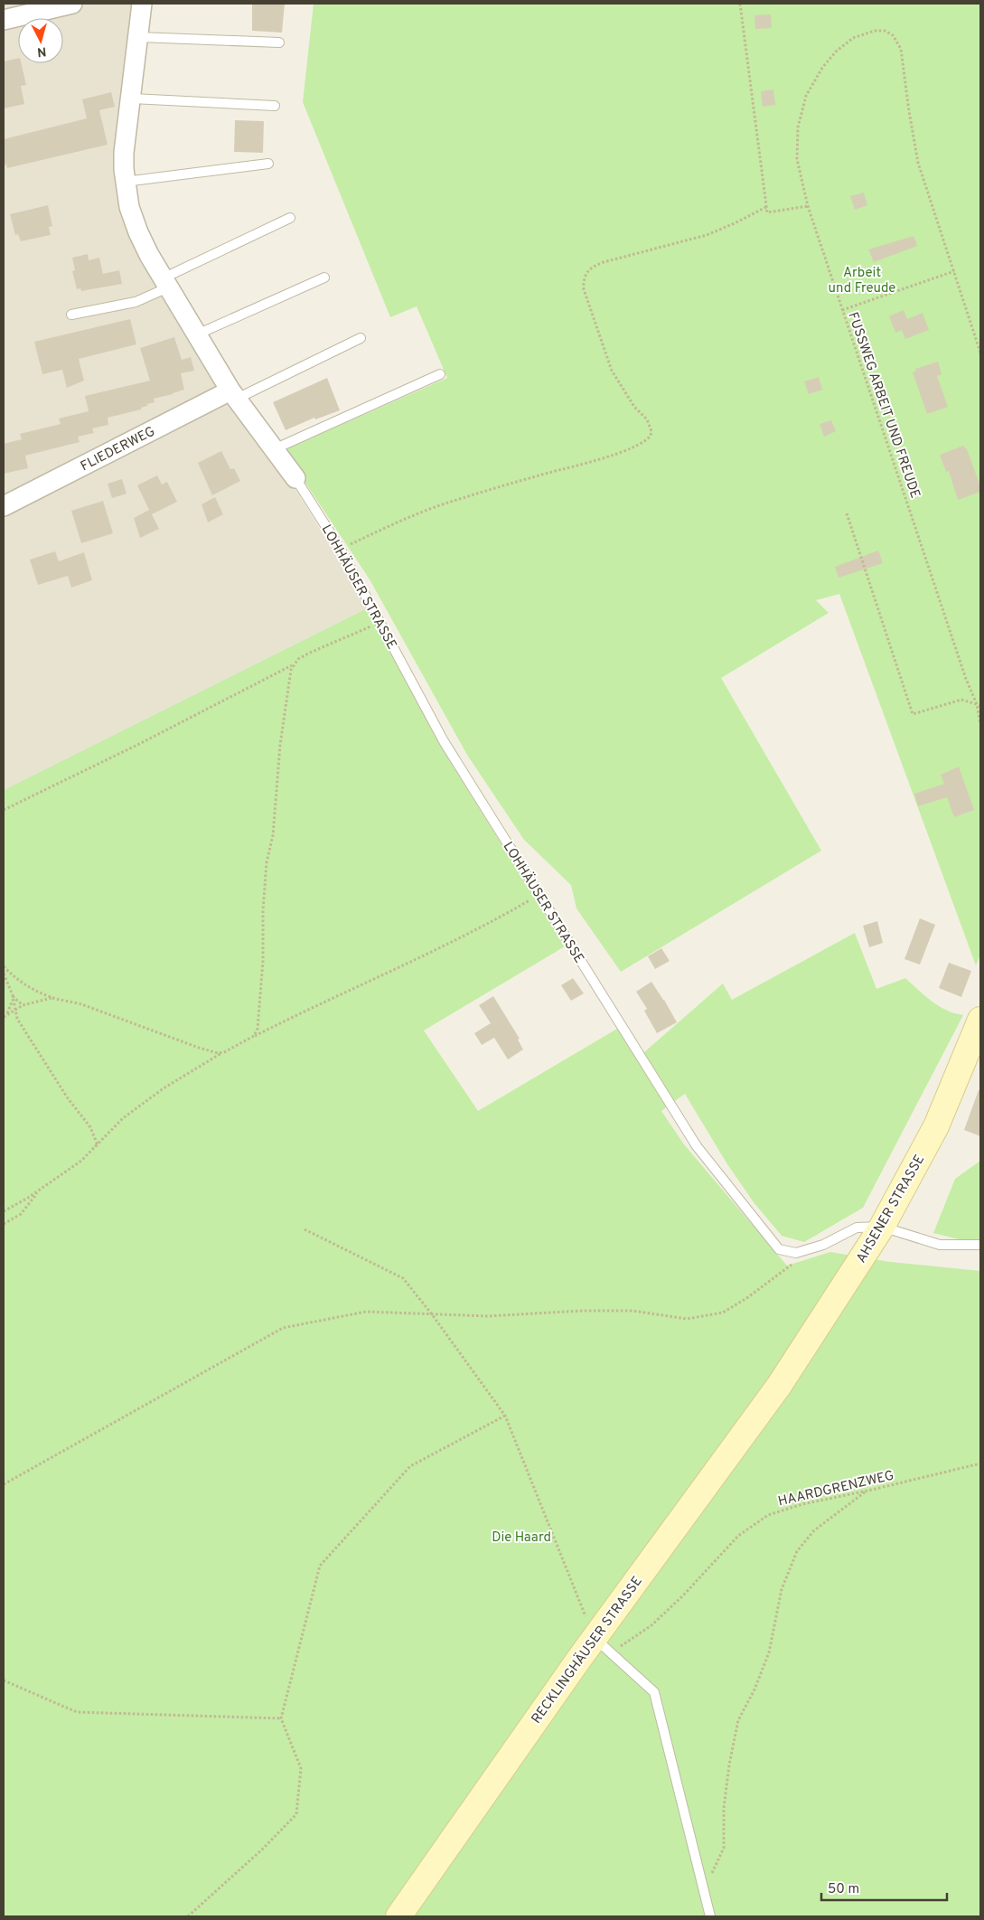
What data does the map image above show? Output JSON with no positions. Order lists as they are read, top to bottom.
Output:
{
  "streets": {
    "main road": ["AHSENER STRASSE", "RECKLINGHÄUSER STRASSE"],
    "street": ["FLIEDERWEG", "LOHHÄUSER STRASSE"],
    "path": ["FUSSWEG ARBEIT UND FREUDE", "HAARDGRENZWEG"]
  },
  "crossings": [
    ["FLIEDERWEG", "LOHHÄUSER STRASSE"],
    ["LOHHÄUSER STRASSE", "AHSENER STRASSE"],
    ["AHSENER STRASSE", "RECKLINGHÄUSER STRASSE"],
    ["HAARDGRENZWEG", "RECKLINGHÄUSER STRASSE"]
  ],
  "parks": ["Arbeit und Freude", "Die Haard"],
  "scale_bar": "50 m",
  "north": "bottom"
}
